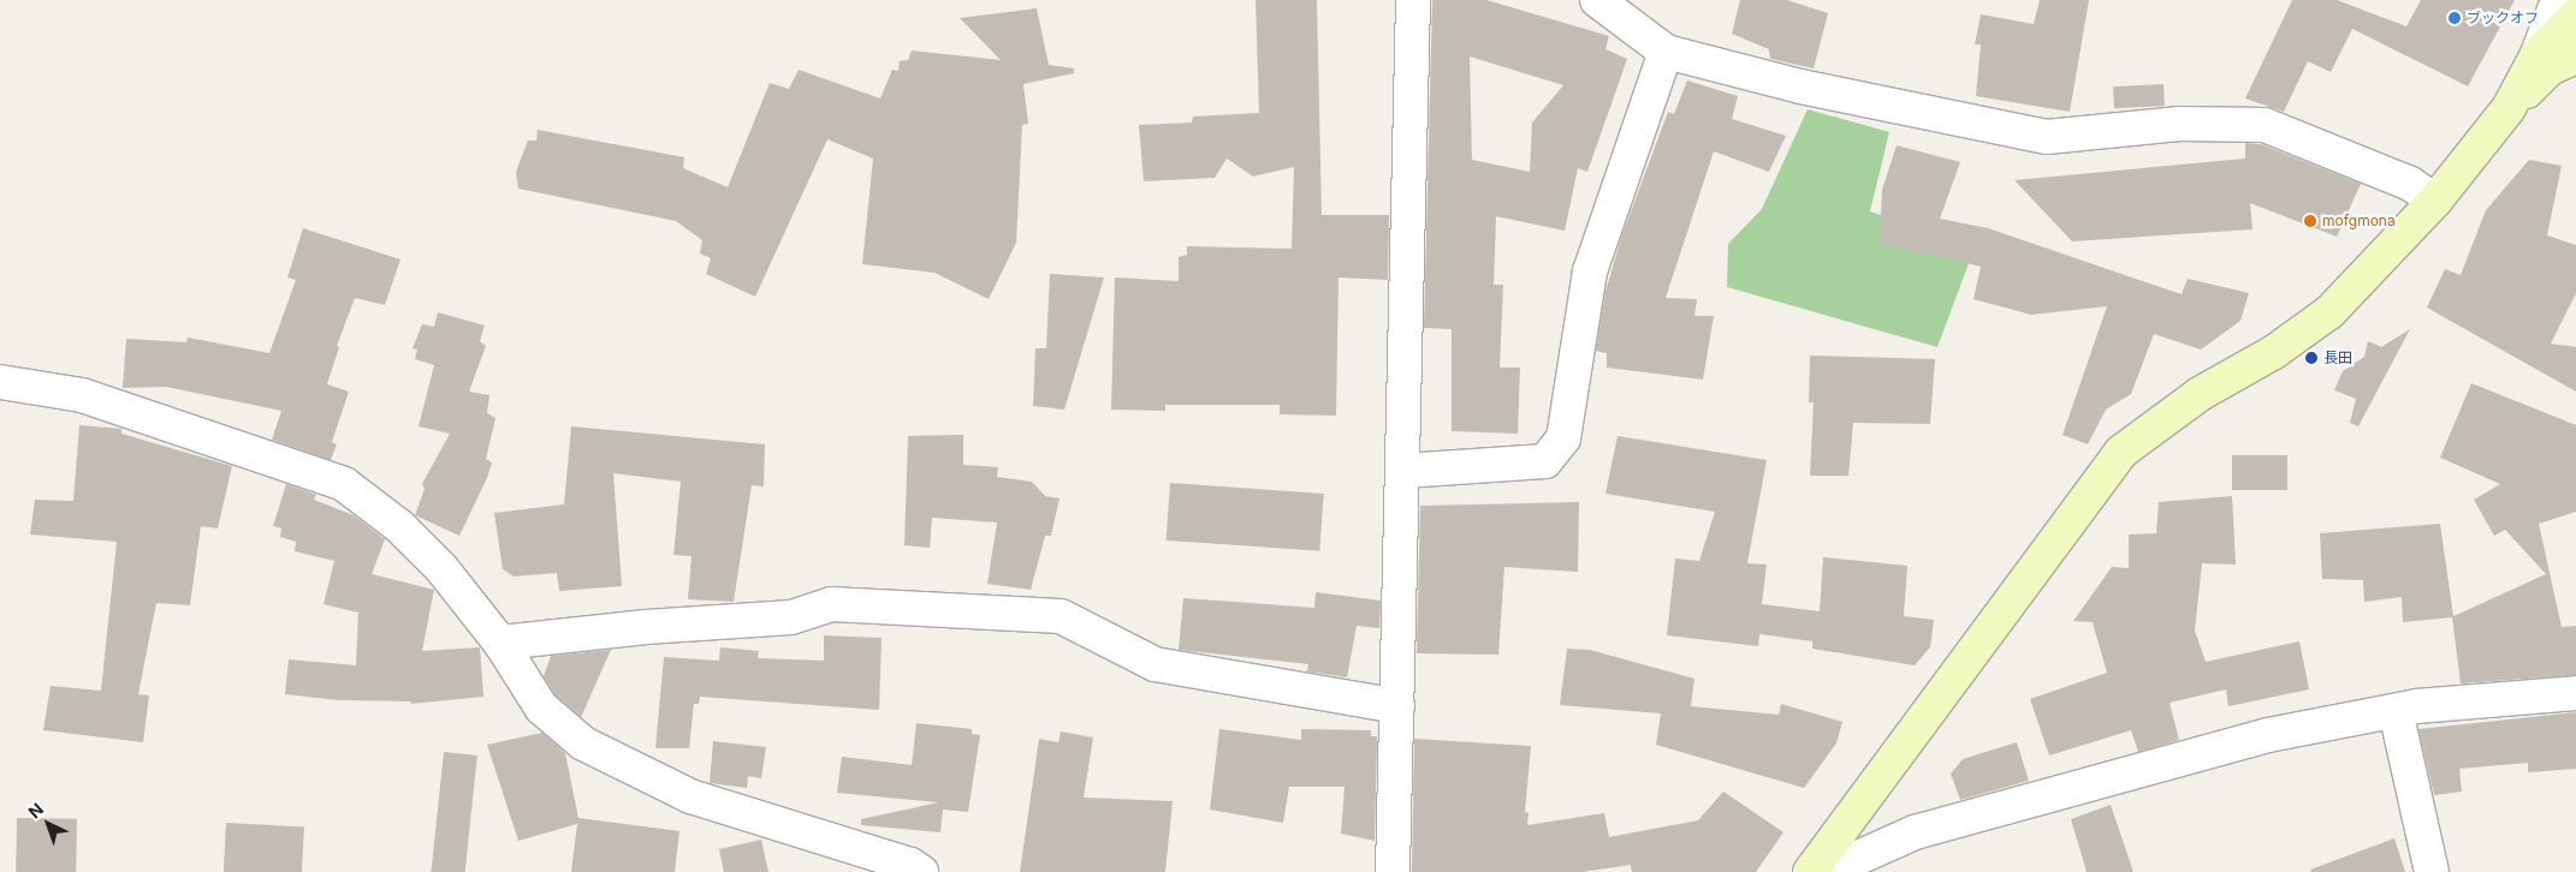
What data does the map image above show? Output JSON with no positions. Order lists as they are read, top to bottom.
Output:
{
  "places": ["ブックオフ", "mofgmona", "長田"],
  "north": "top left"
}
